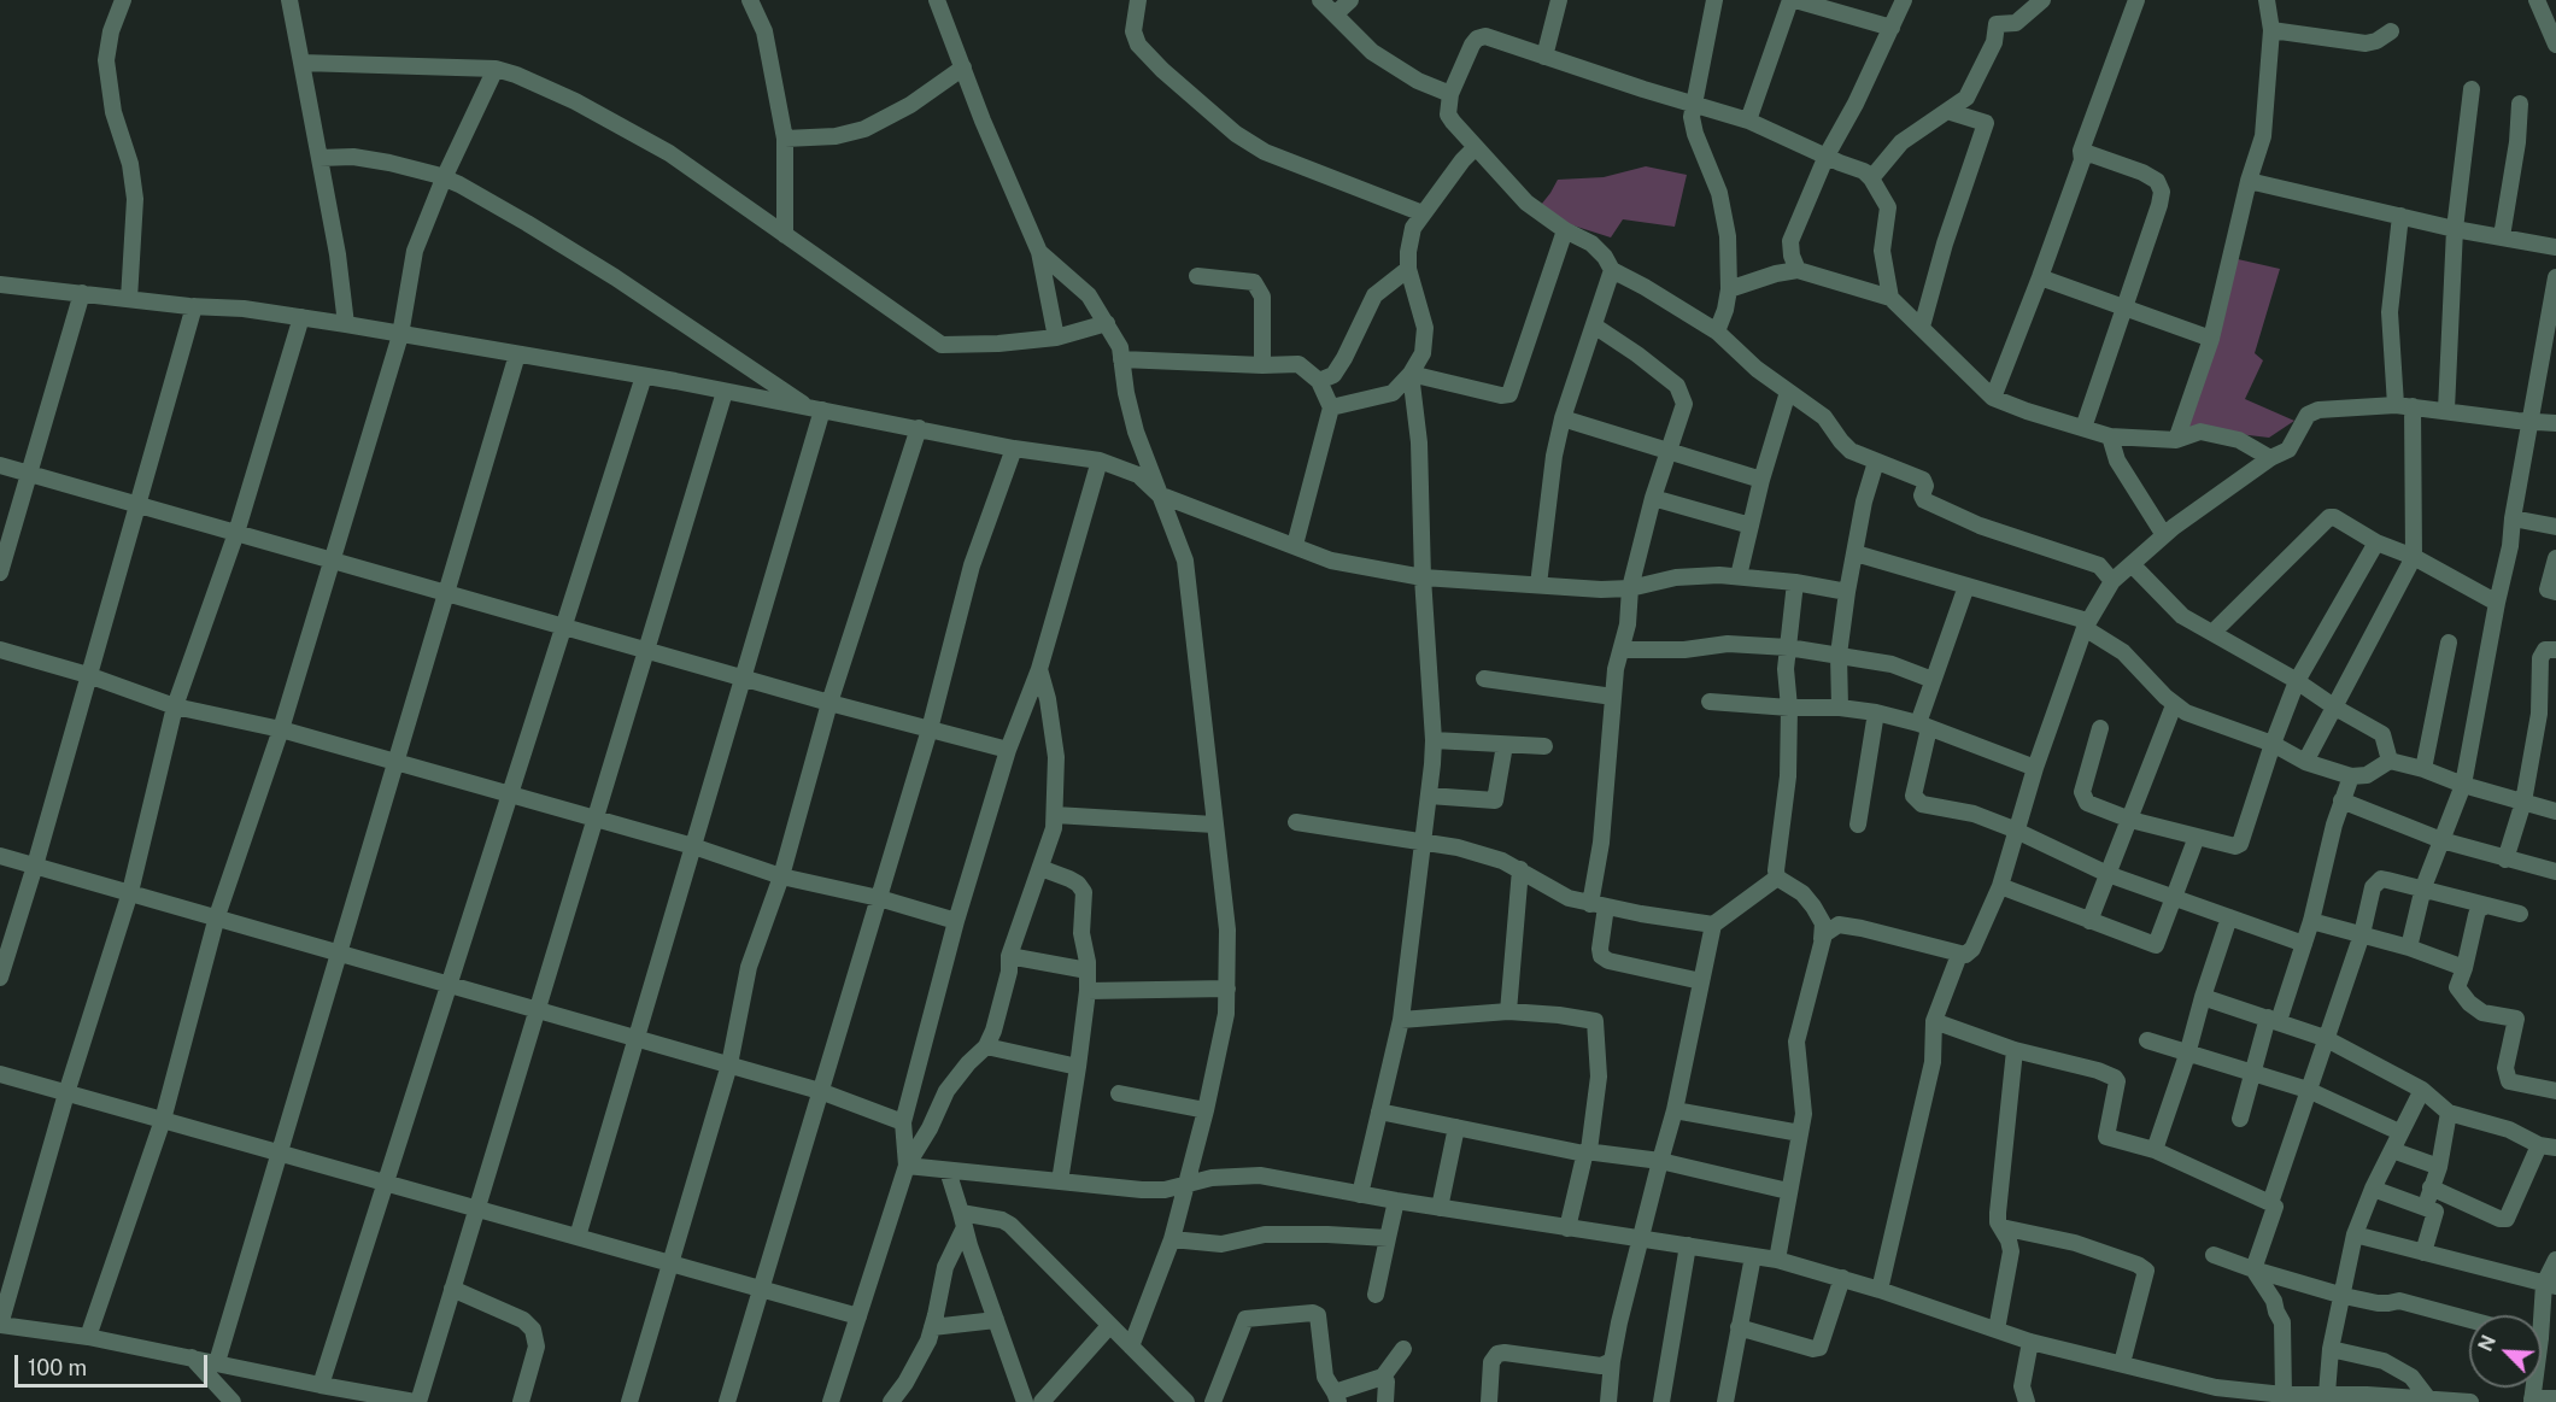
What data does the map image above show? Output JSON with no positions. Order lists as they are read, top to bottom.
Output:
{
  "scale_bar": "100 m",
  "north": "top left"
}
